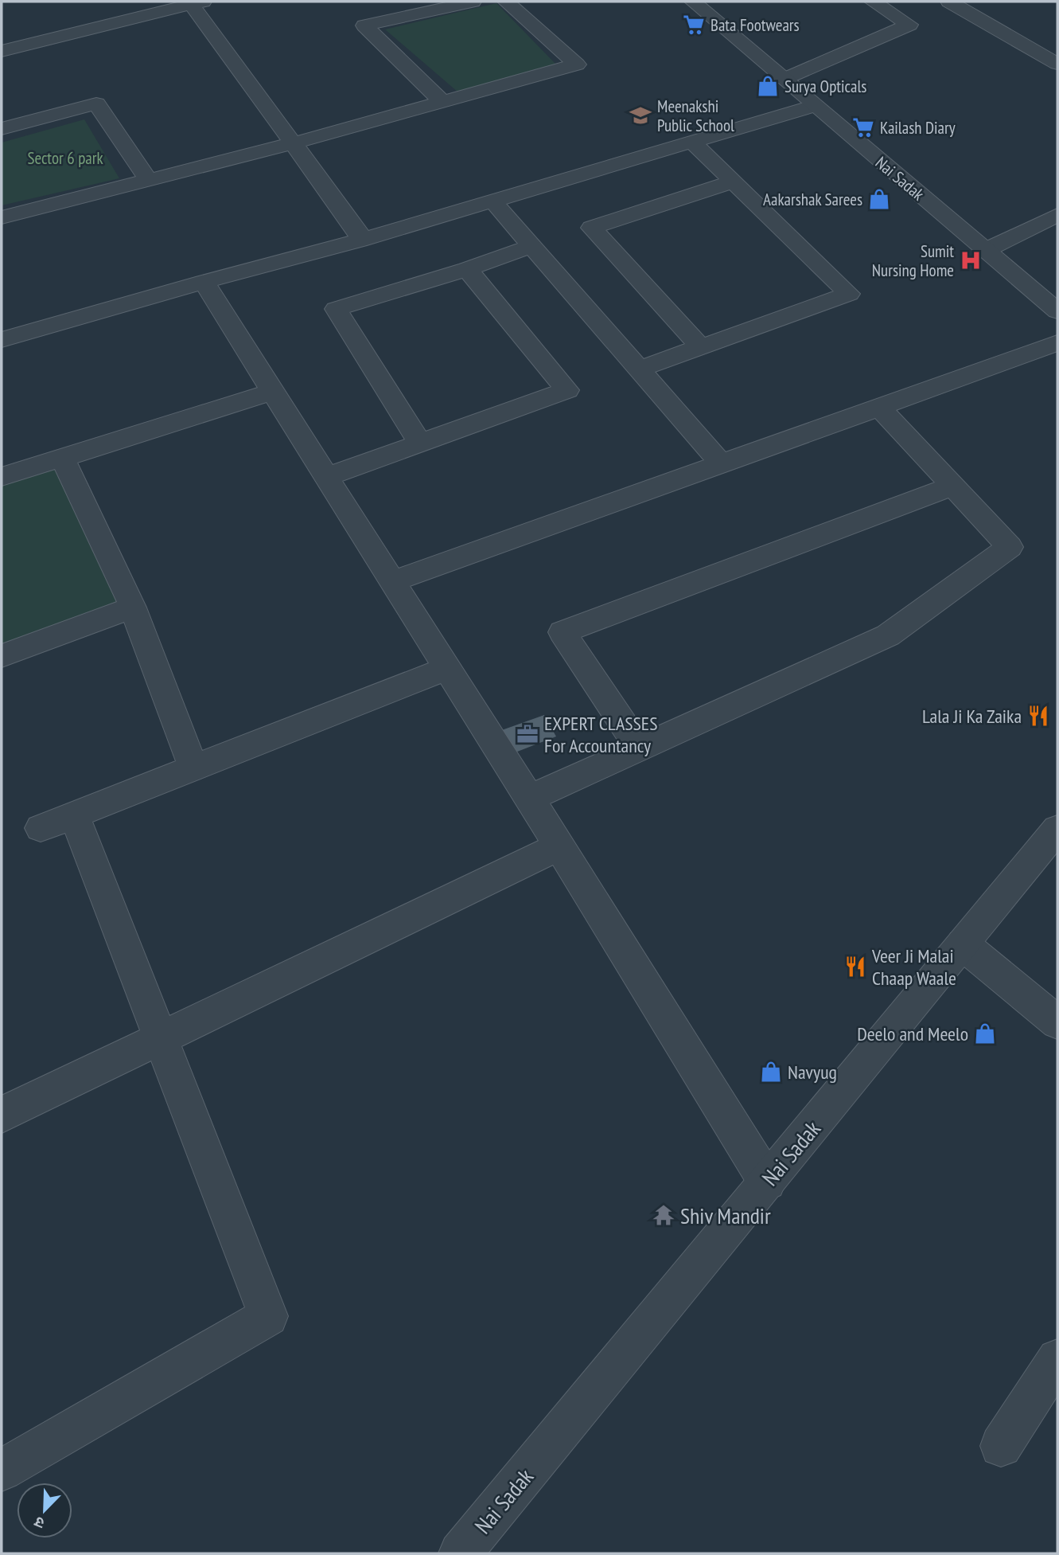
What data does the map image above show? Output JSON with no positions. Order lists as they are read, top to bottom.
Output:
{
  "streets": {
    "street": ["Nai Sadak"]
  },
  "parks": ["Sector 6 park"],
  "places": {
    "supermarket": ["Bata Footwears", "Kailash Diary"],
    "shop": [
      "Surya Opticals",
      "Aakarshak Sarees",
      "Deelo and Meelo",
      "Navyug"
    ],
    "school or university": ["Meenakshi Public School"],
    "hospital": ["Sumit Nursing Home"],
    "restaurant": ["Lala Ji Ka Zaika", "Veer Ji Malai Chaap Waale"],
    "office": ["EXPERT CLASSES For Accountancy"],
    "temple": ["Shiv Mandir"]
  },
  "north": "bottom left"
}
